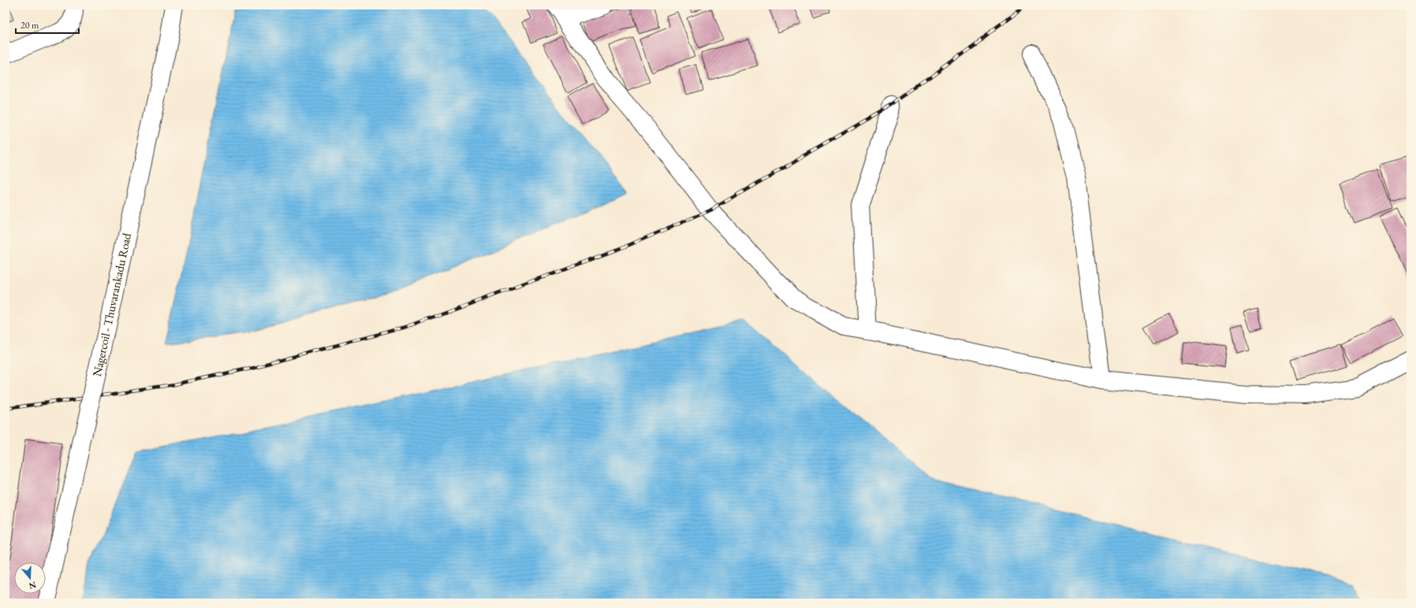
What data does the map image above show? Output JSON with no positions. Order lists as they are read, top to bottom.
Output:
{
  "streets": {
    "street": ["Nagercoil - Thuvarankadu Road"]
  },
  "scale_bar": "20 m",
  "north": "bottom"
}
